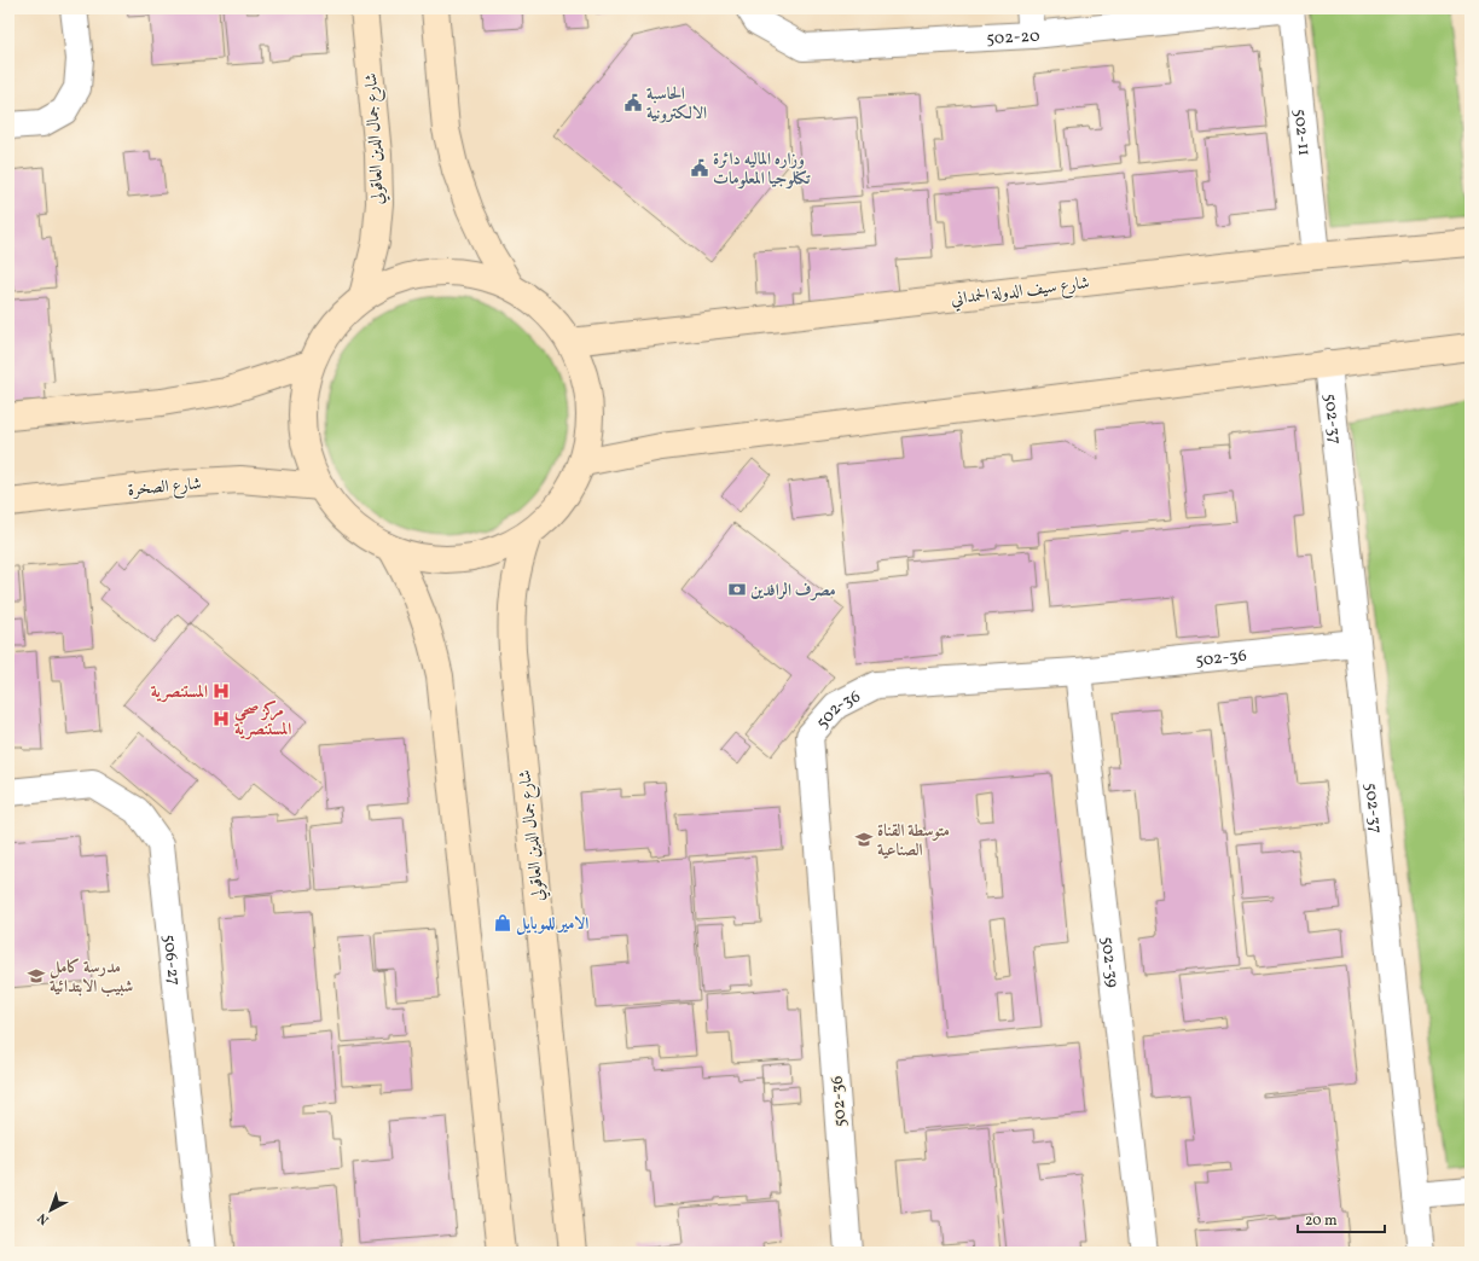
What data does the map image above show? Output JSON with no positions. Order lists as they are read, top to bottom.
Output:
{
  "streets": {
    "street": [
      "502-20",
      "502-11",
      "شارع جمال الدين العاقولي",
      "شارع سيف الدولة الحمداني",
      "502-37",
      "شارع الصخرة",
      "502-36",
      "506-27",
      "502-39"
    ]
  },
  "crossings": [
    ["502-20", "502-11"],
    ["502-11", "شارع سيف الدولة الحمداني"],
    ["502-37", "502-36"],
    ["502-36", "502-39"]
  ],
  "places": {
    "public building": ["الحاسبة الالكترونية", "وزاره الماليه دائرة تكنلوجيا المعلومات"],
    "bank": ["مصرف الرافدين"],
    "hospital": ["المستنصرية", "مركز صحي المستنصرية"],
    "school or university": ["متوسطة القناة الصناعية", "مدرسة كامل شبيب الابتدائية"],
    "shop": ["الامير للموبايل"]
  },
  "scale_bar": "20 m",
  "north": "bottom left"
}
